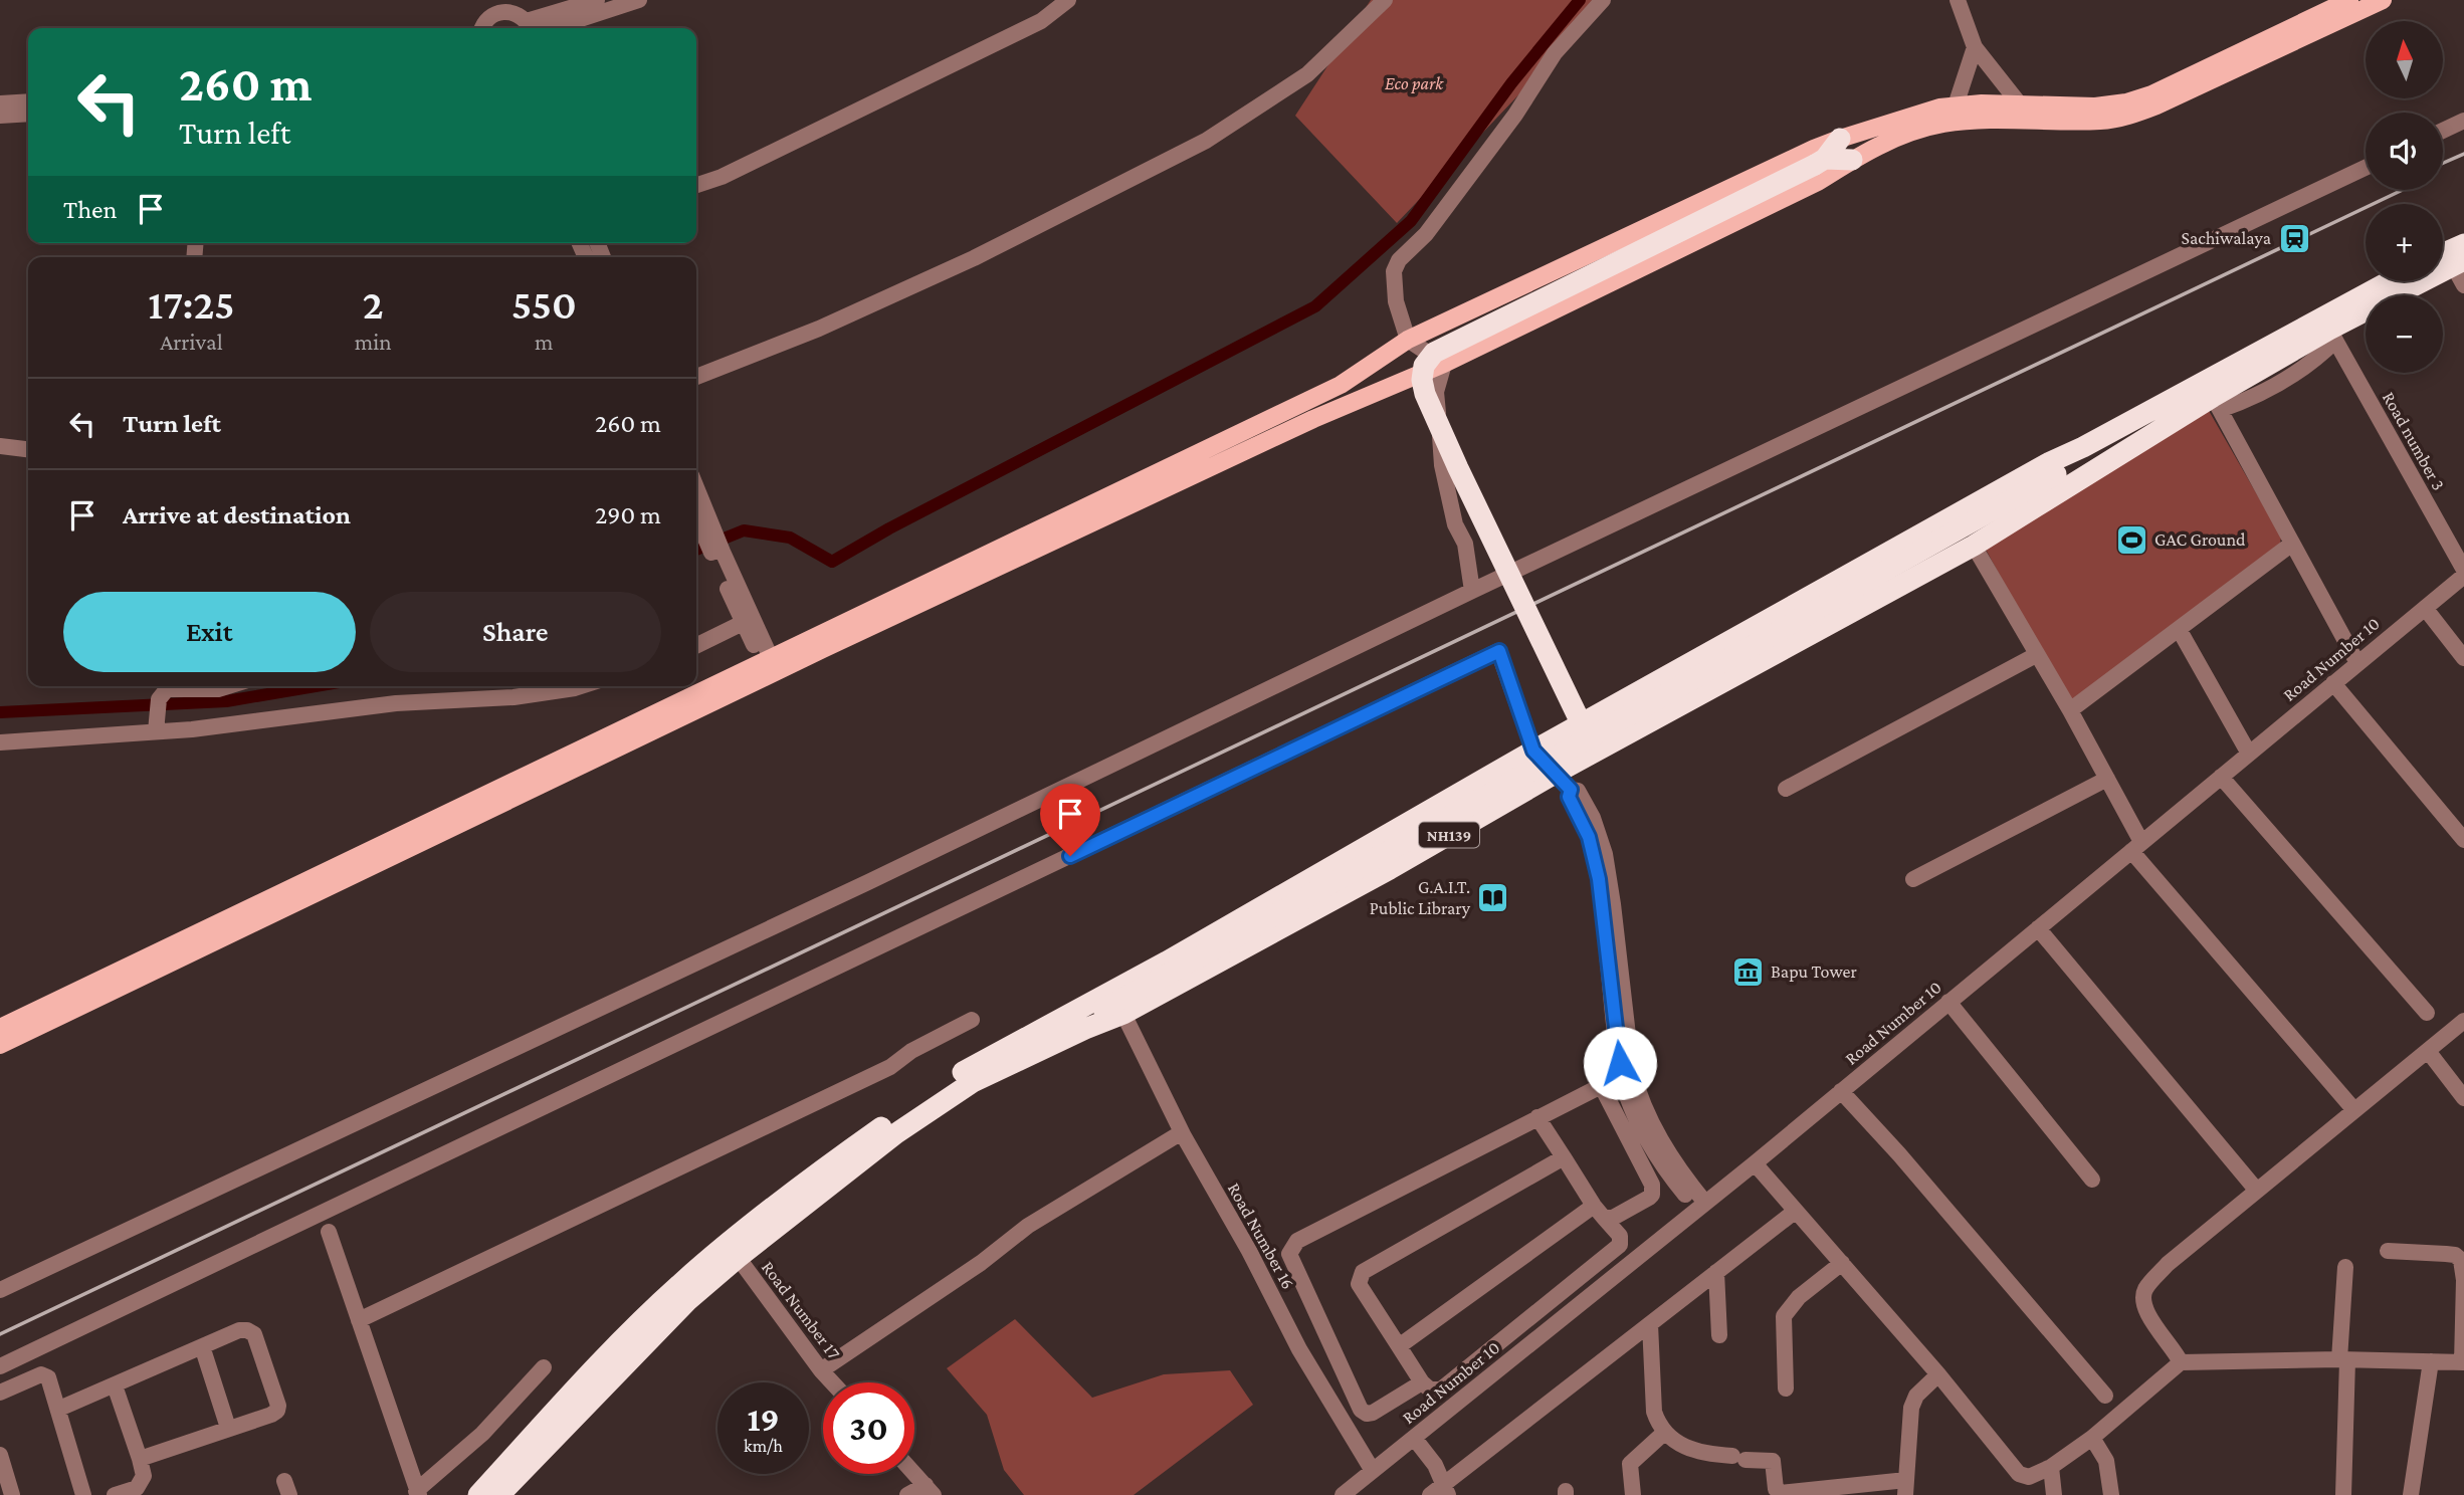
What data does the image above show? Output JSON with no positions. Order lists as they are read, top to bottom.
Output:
{
  "streets": {
    "highway": ["NH139"],
    "street": [
      "Road number 3",
      "Road Number 10",
      "Road Number 16",
      "Road Number 17"
    ]
  },
  "crossings": [
    ["Road number 3", "Road Number 10"],
    ["Road number 3", "NH139"],
    ["Road Number 10", "Road Number 16"],
    ["NH139", "Road Number 16"],
    ["NH139", "Road Number 17"]
  ],
  "parks": ["Eco park"],
  "places": {
    "station": ["Sachiwalaya"],
    "sports": ["GAC Ground"],
    "library": ["G.A.I.T. Public Library"],
    "museum": ["Bapu Tower"]
  },
  "north": "top",
  "page": {
    "map_buttons": ["+", "−"],
    "turn": ["260 m", "Turn left"],
    "then": "Then",
    "eta": [
      "17:25",
      "Arrival",
      "2",
      "min",
      "550",
      "m"
    ],
    "list": [
      {
        "name": "Turn left",
        "value": "260 m"
      },
      {
        "name": "Arrive at destination",
        "value": "290 m"
      }
    ],
    "buttons": ["Exit", "Share"],
    "speed": "19 km/h",
    "limit": "30"
  }
}
